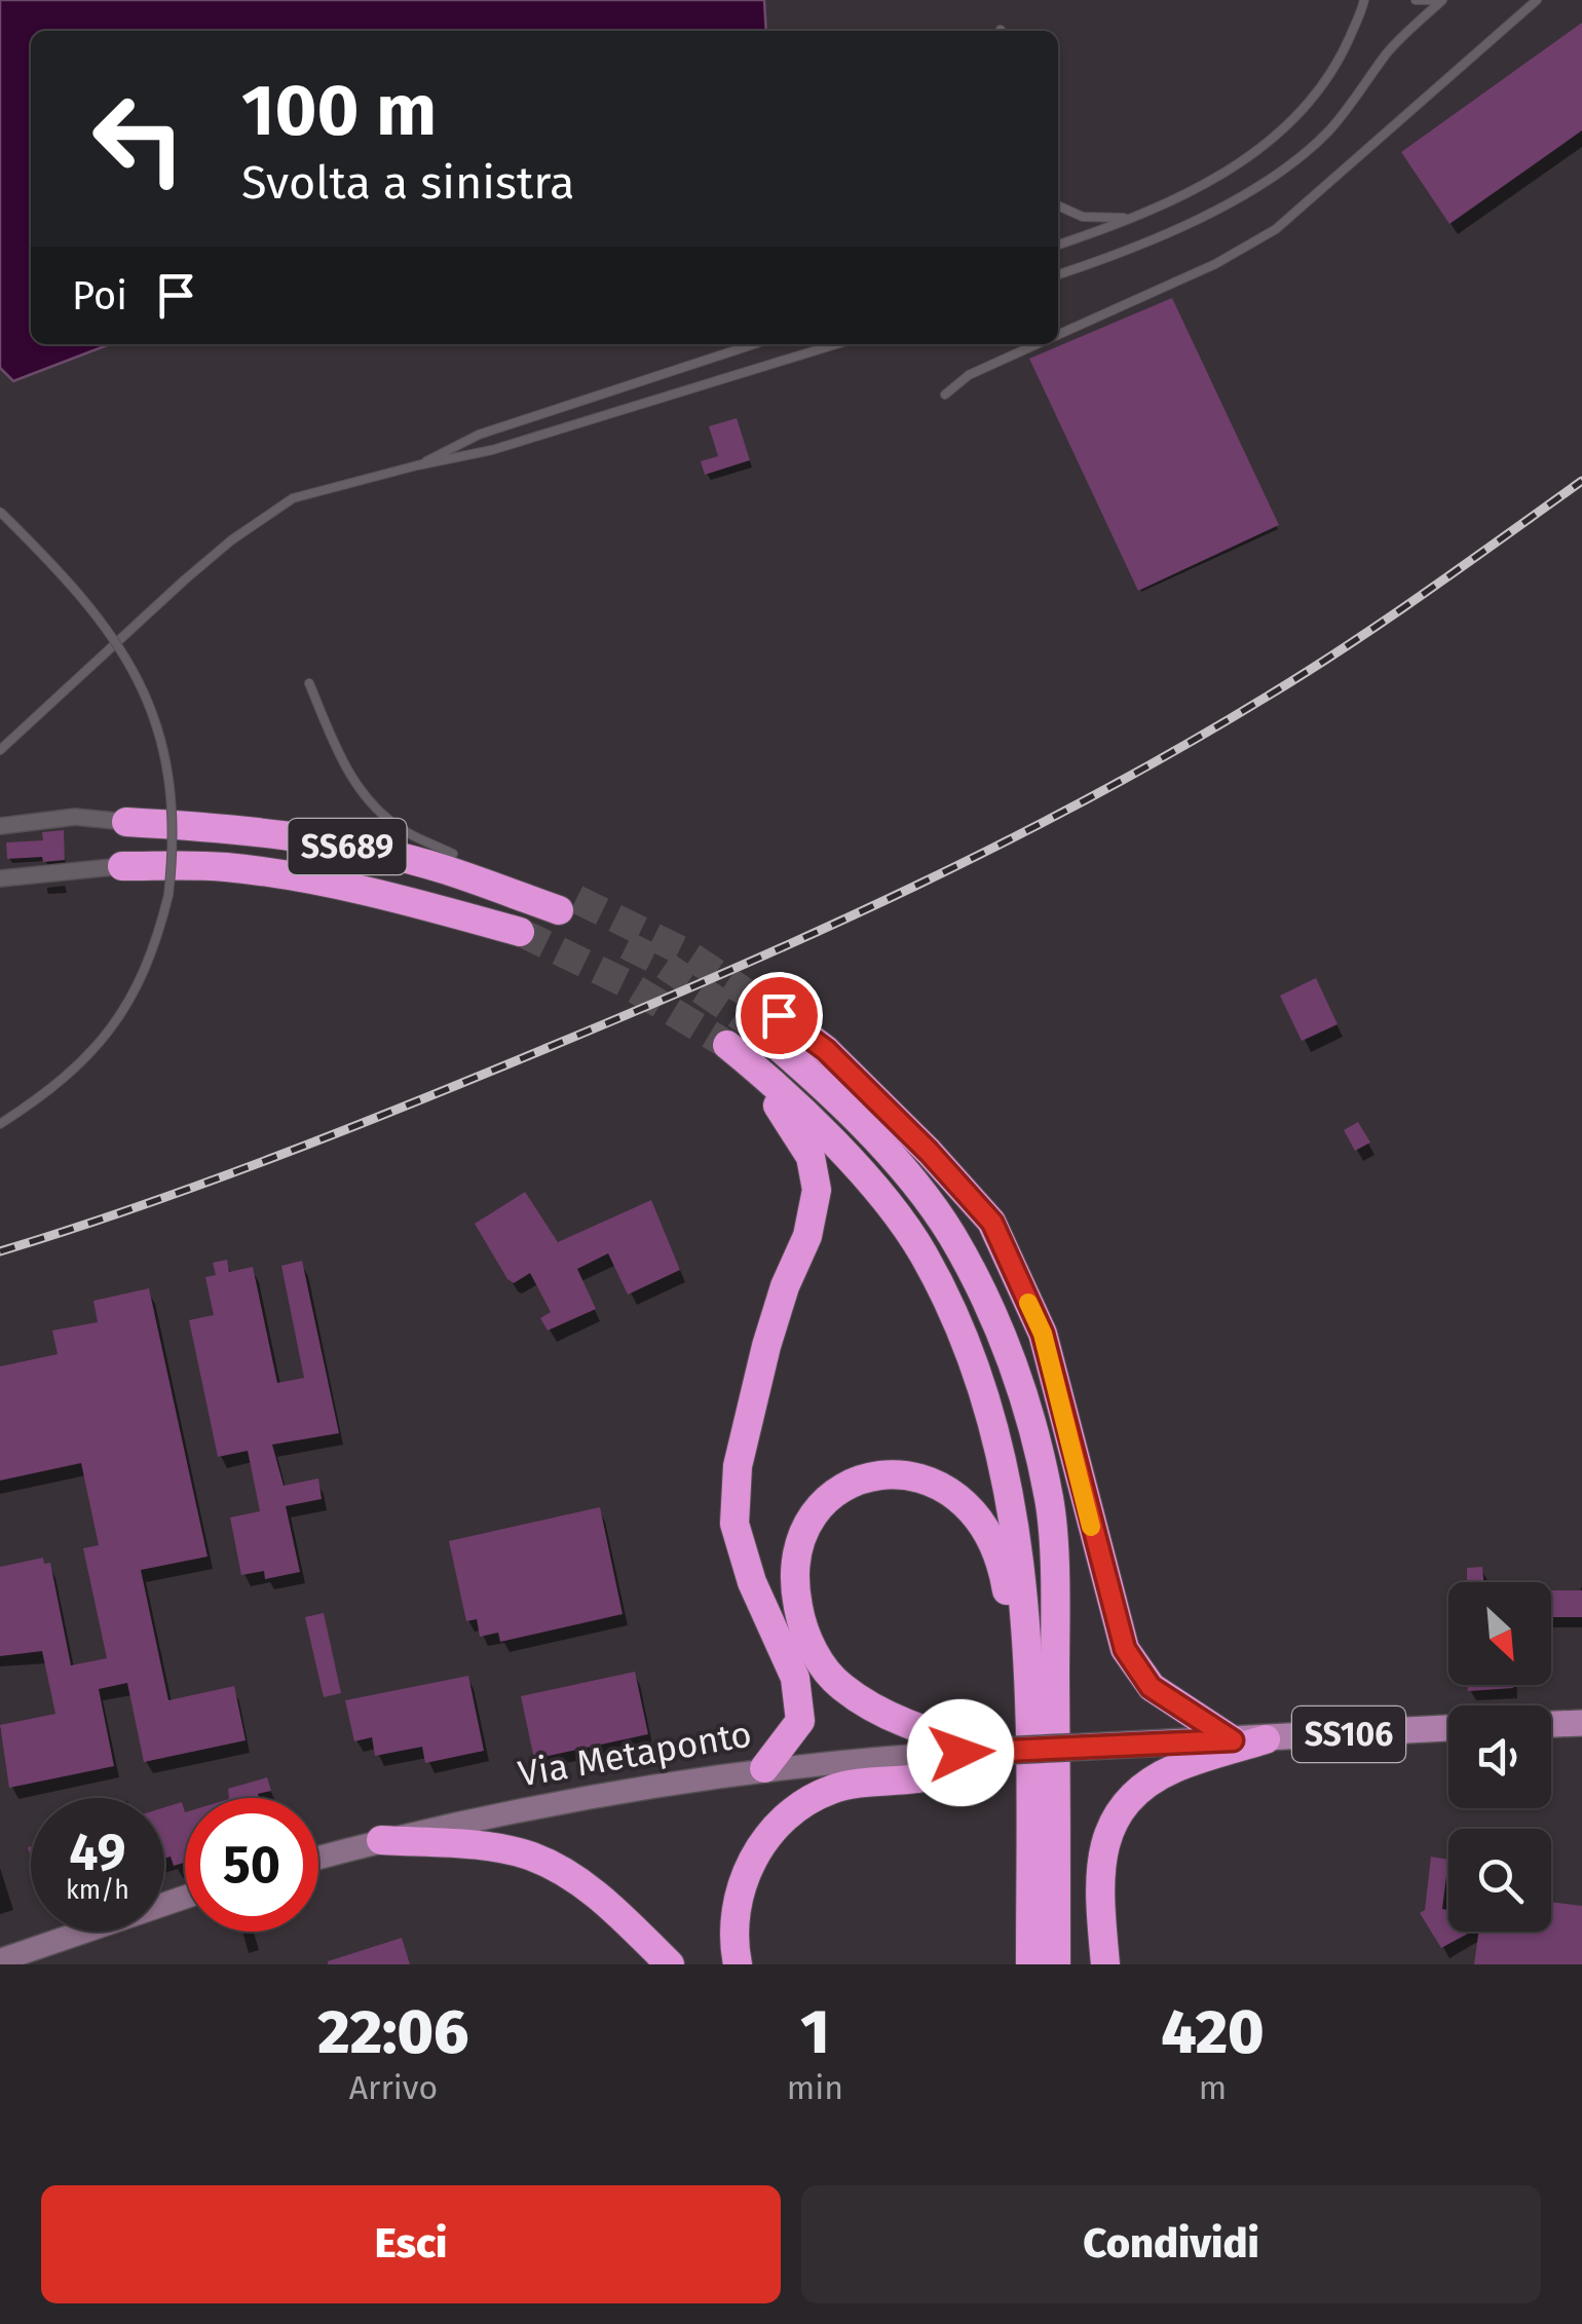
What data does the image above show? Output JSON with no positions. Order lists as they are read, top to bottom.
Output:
{
  "streets": {
    "highway": ["SS689"],
    "main road": ["SS106", "Via Metaponto"]
  },
  "crossings": [
    ["SS106", "Via Metaponto"]
  ],
  "north": "bottom right",
  "page": {
    "turn": ["100 m", "Svolta a sinistra"],
    "then": "Poi",
    "speed": "49 km/h",
    "limit": "50",
    "eta": [
      "22:06",
      "Arrivo",
      "1",
      "min",
      "420",
      "m"
    ],
    "buttons": ["Esci", "Condividi"]
  }
}
